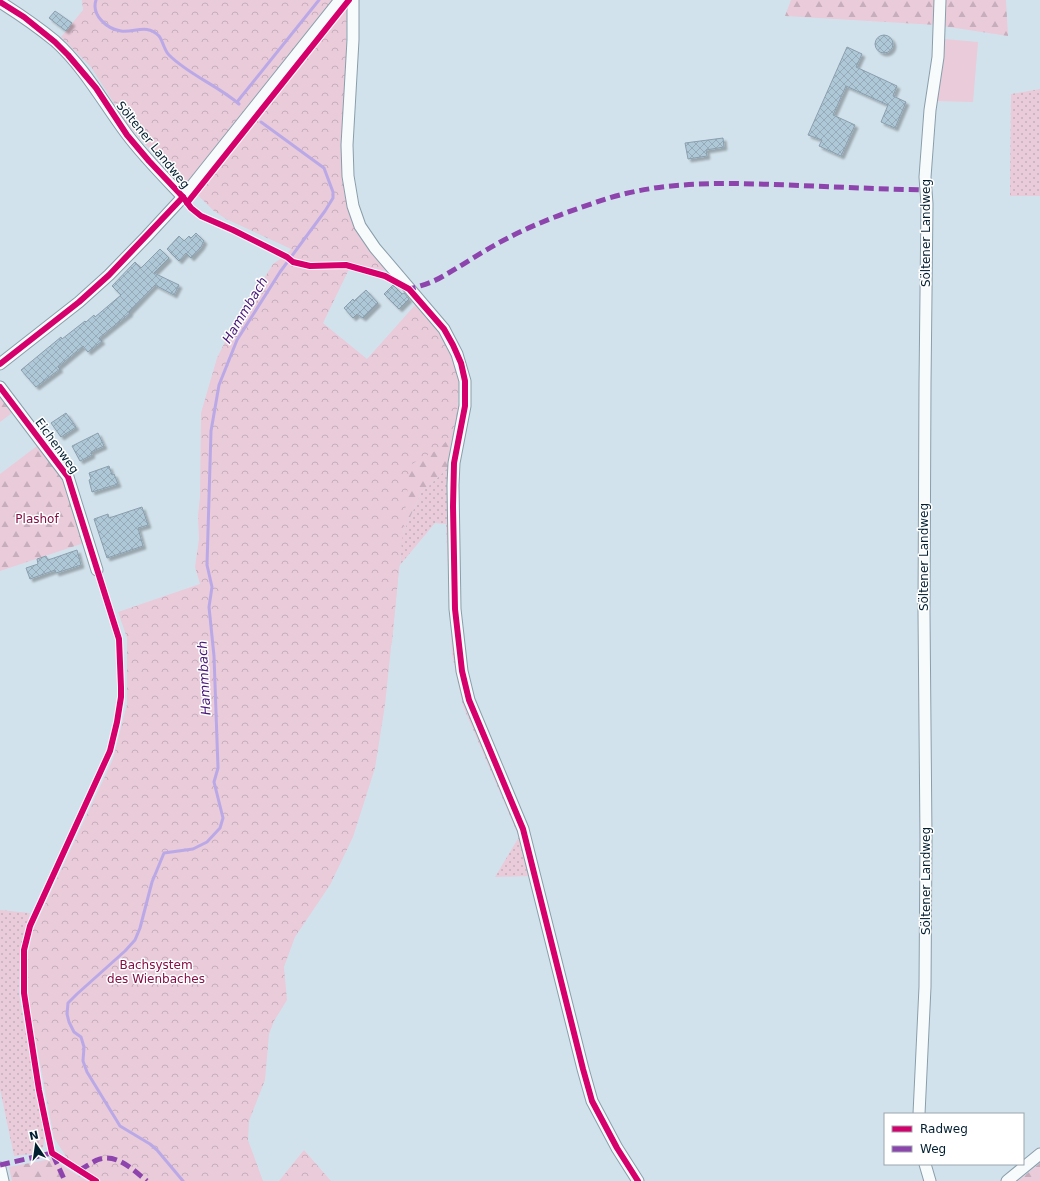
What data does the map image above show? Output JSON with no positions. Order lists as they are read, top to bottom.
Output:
{
  "streets": {
    "street": ["Söltener Landweg", "Eichenweg"]
  },
  "water": ["Hammbach"],
  "parks": ["Plashof", "Bachsystem des Wienbaches"],
  "legend": ["Radweg", "Weg"],
  "north": "top"
}
